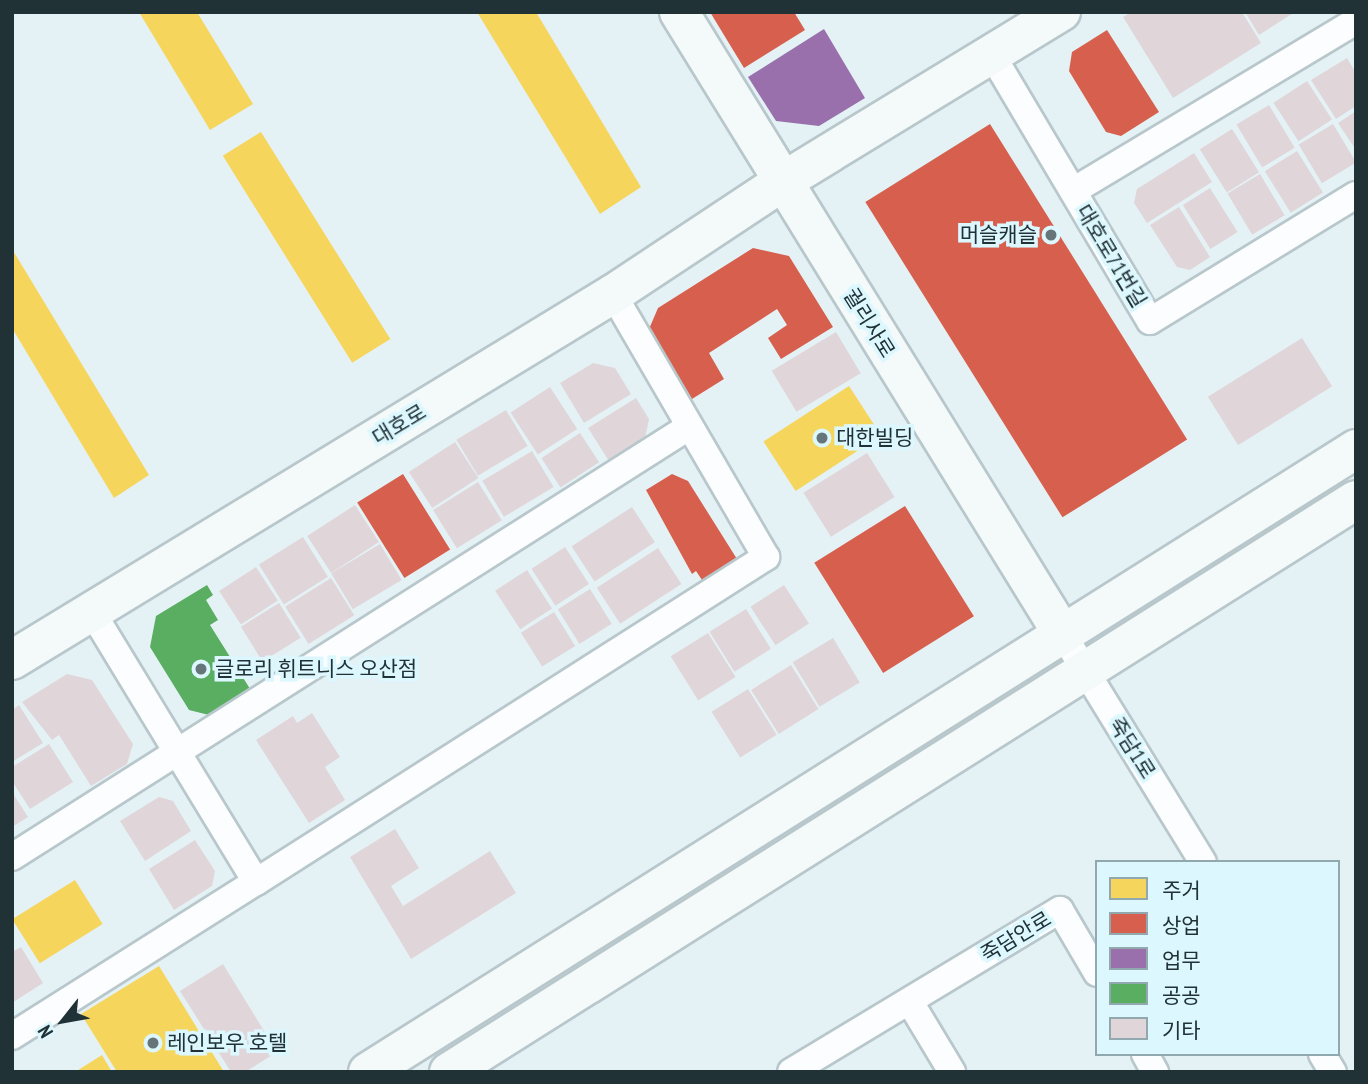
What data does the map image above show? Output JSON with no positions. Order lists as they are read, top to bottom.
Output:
{
  "streets": {
    "street": [
      "대호로71번길",
      "궐리사로",
      "대호로",
      "죽담1로",
      "죽담안로"
    ]
  },
  "crossings": [
    ["대호로71번길", "대호로"],
    ["궐리사로", "대호로"],
    ["궐리사로", "죽담1로"]
  ],
  "places": [
    "머슬캐슬",
    "대한빌딩",
    "글로리 휘트니스 오산점",
    "레인보우 호텔"
  ],
  "legend": [
    "주거",
    "상업",
    "업무",
    "공공",
    "기타"
  ],
  "north": "bottom left"
}
